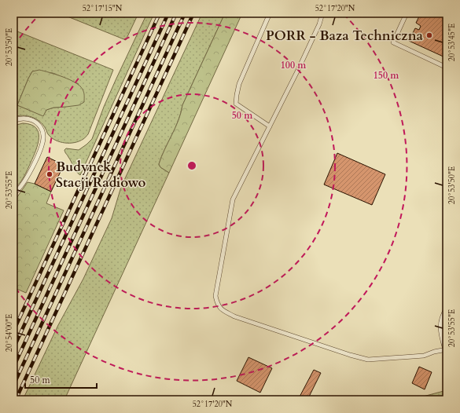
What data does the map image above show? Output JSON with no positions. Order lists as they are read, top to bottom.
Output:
{
  "places": ["PORR - Baza Techniczna", "Budynek Stacji Radiowo"],
  "scale_bar": "50 m",
  "coordinates": [
    "52°17'15\"N",
    "52°17'20\"N",
    "20°53'45\"E",
    "20°53'50\"E",
    "20°53'55\"E",
    "20°54'00\"E"
  ],
  "rings": ["100 m", "150 m", "50 m"]
}
